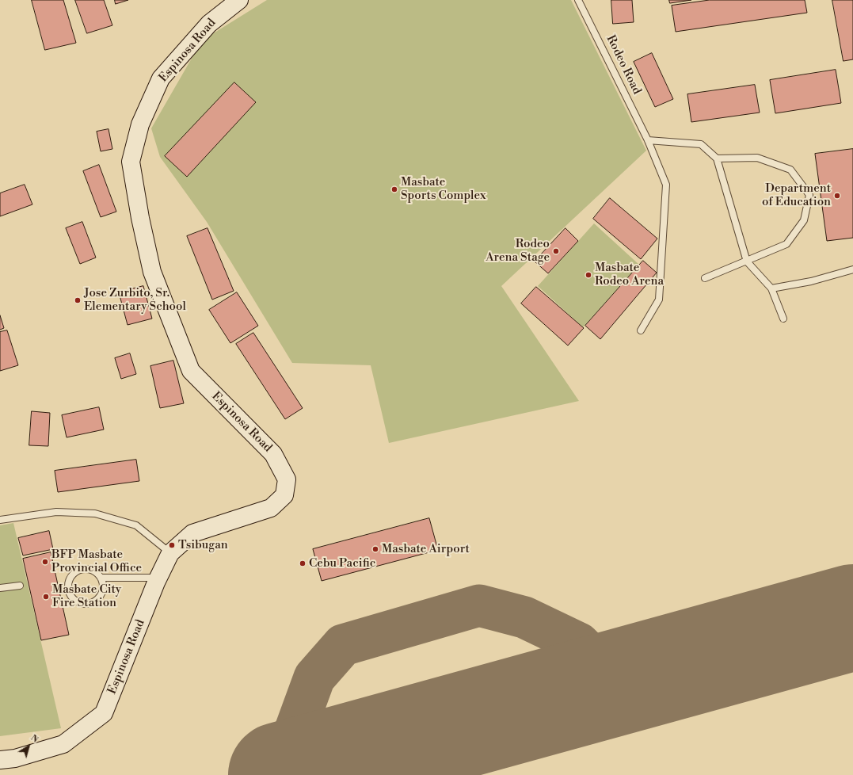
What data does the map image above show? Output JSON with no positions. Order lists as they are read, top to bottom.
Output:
{
  "streets": {
    "street": ["Espinosa Road"],
    "lane": ["Rodeo Road"]
  },
  "places": [
    "Masbate Sports Complex",
    "Department of Education",
    "Rodeo Arena Stage",
    "Masbate Rodeo Arena",
    "Jose Zurbito, Sr. Elementary School",
    "Tsibugan",
    "Masbate Airport",
    "BFP Masbate Provincial Office",
    "Cebu Pacific",
    "Masbate City Fire Station"
  ],
  "north": "top right"
}
